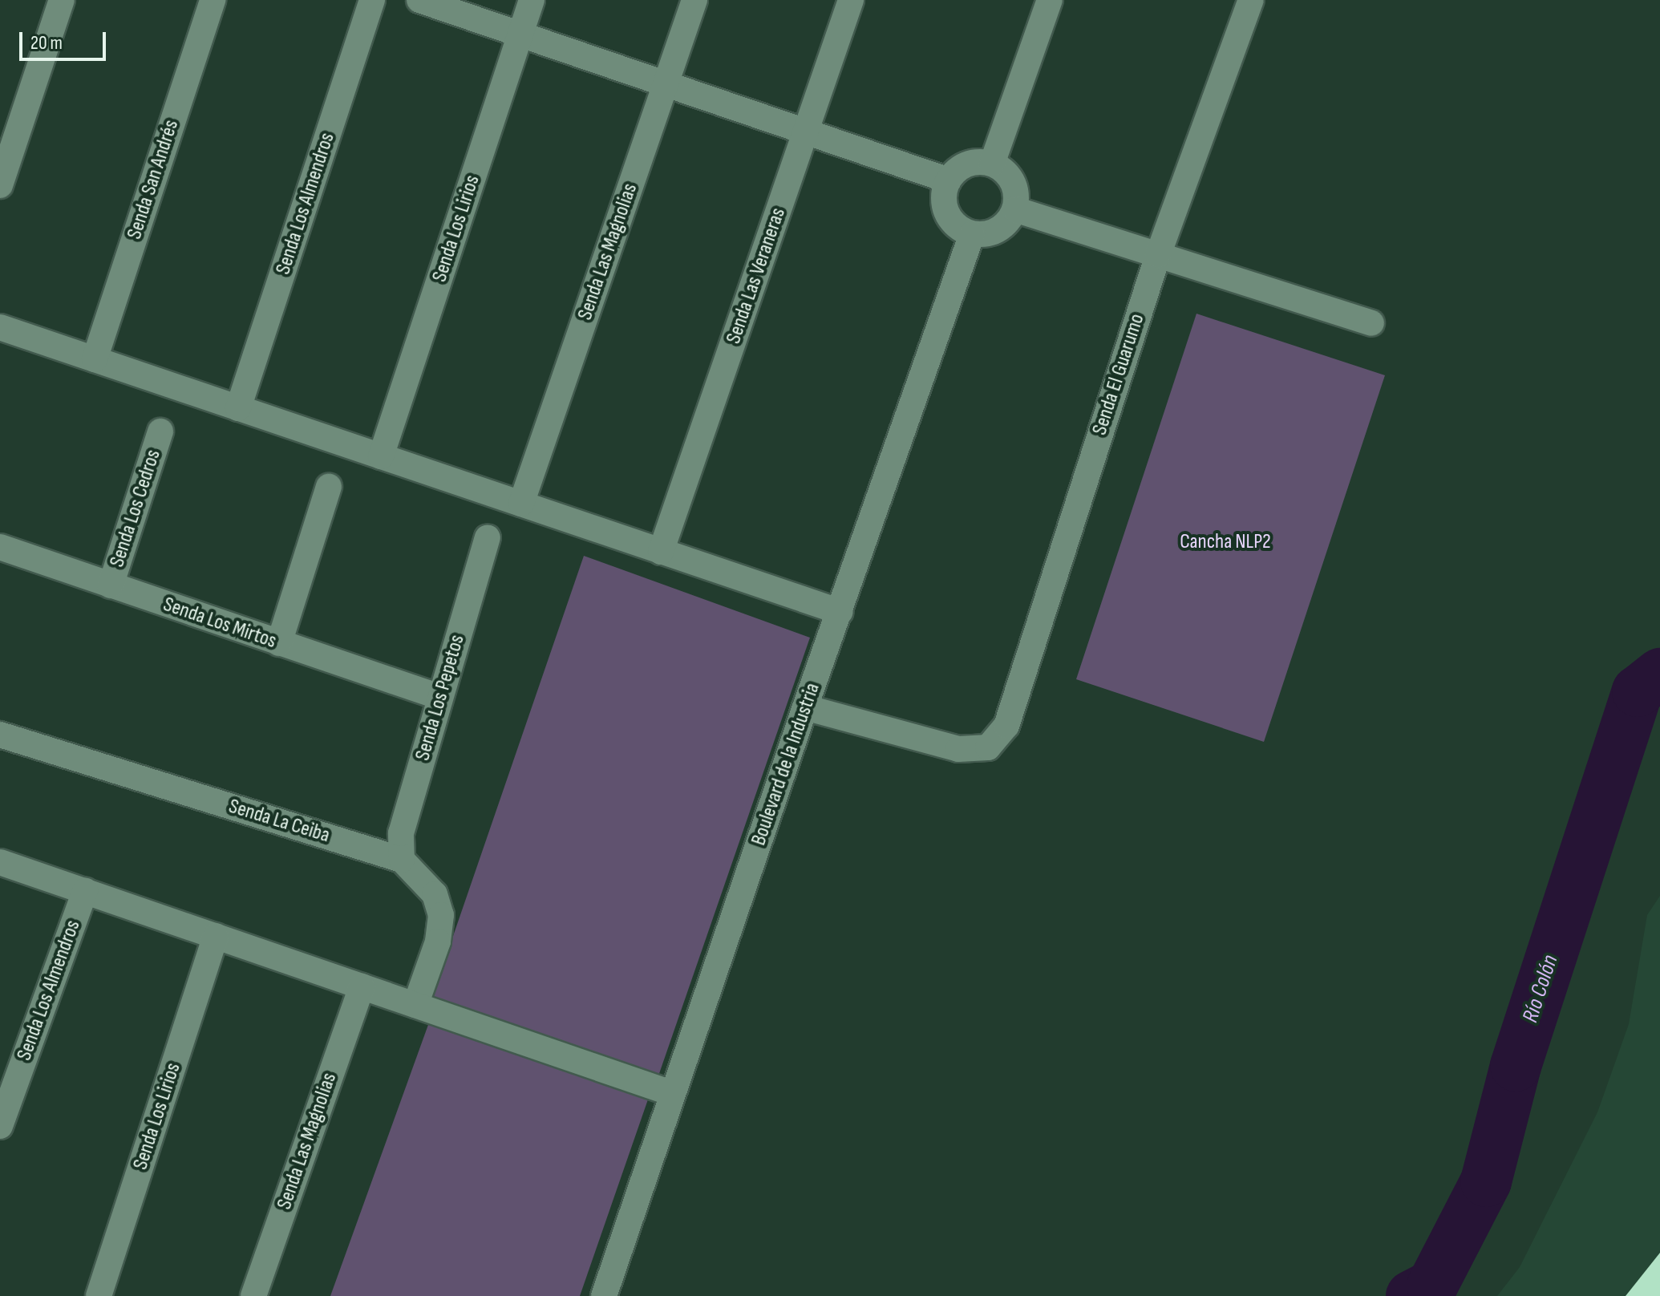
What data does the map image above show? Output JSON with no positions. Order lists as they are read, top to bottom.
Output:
{
  "streets": {
    "street": [
      "Senda San Andrés",
      "Senda Los Almendros",
      "Senda Los Lirios",
      "Senda Las Magnolias",
      "Senda Las Veraneras",
      "Senda El Guarumo",
      "Senda Los Cedros",
      "Senda Los Mirtos",
      "Senda Los Pepetos",
      "Boulevard de la Industria",
      "Senda La Ceiba"
    ]
  },
  "crossings": [
    ["Senda El Guarumo", "Boulevard de la Industria"],
    ["Senda Los Cedros", "Senda Los Mirtos"],
    ["Senda Los Mirtos", "Senda Los Pepetos"],
    ["Senda Los Pepetos", "Senda La Ceiba"]
  ],
  "water": ["Río Colón"],
  "parks": ["Cancha NLP2"],
  "scale_bar": "20 m"
}
